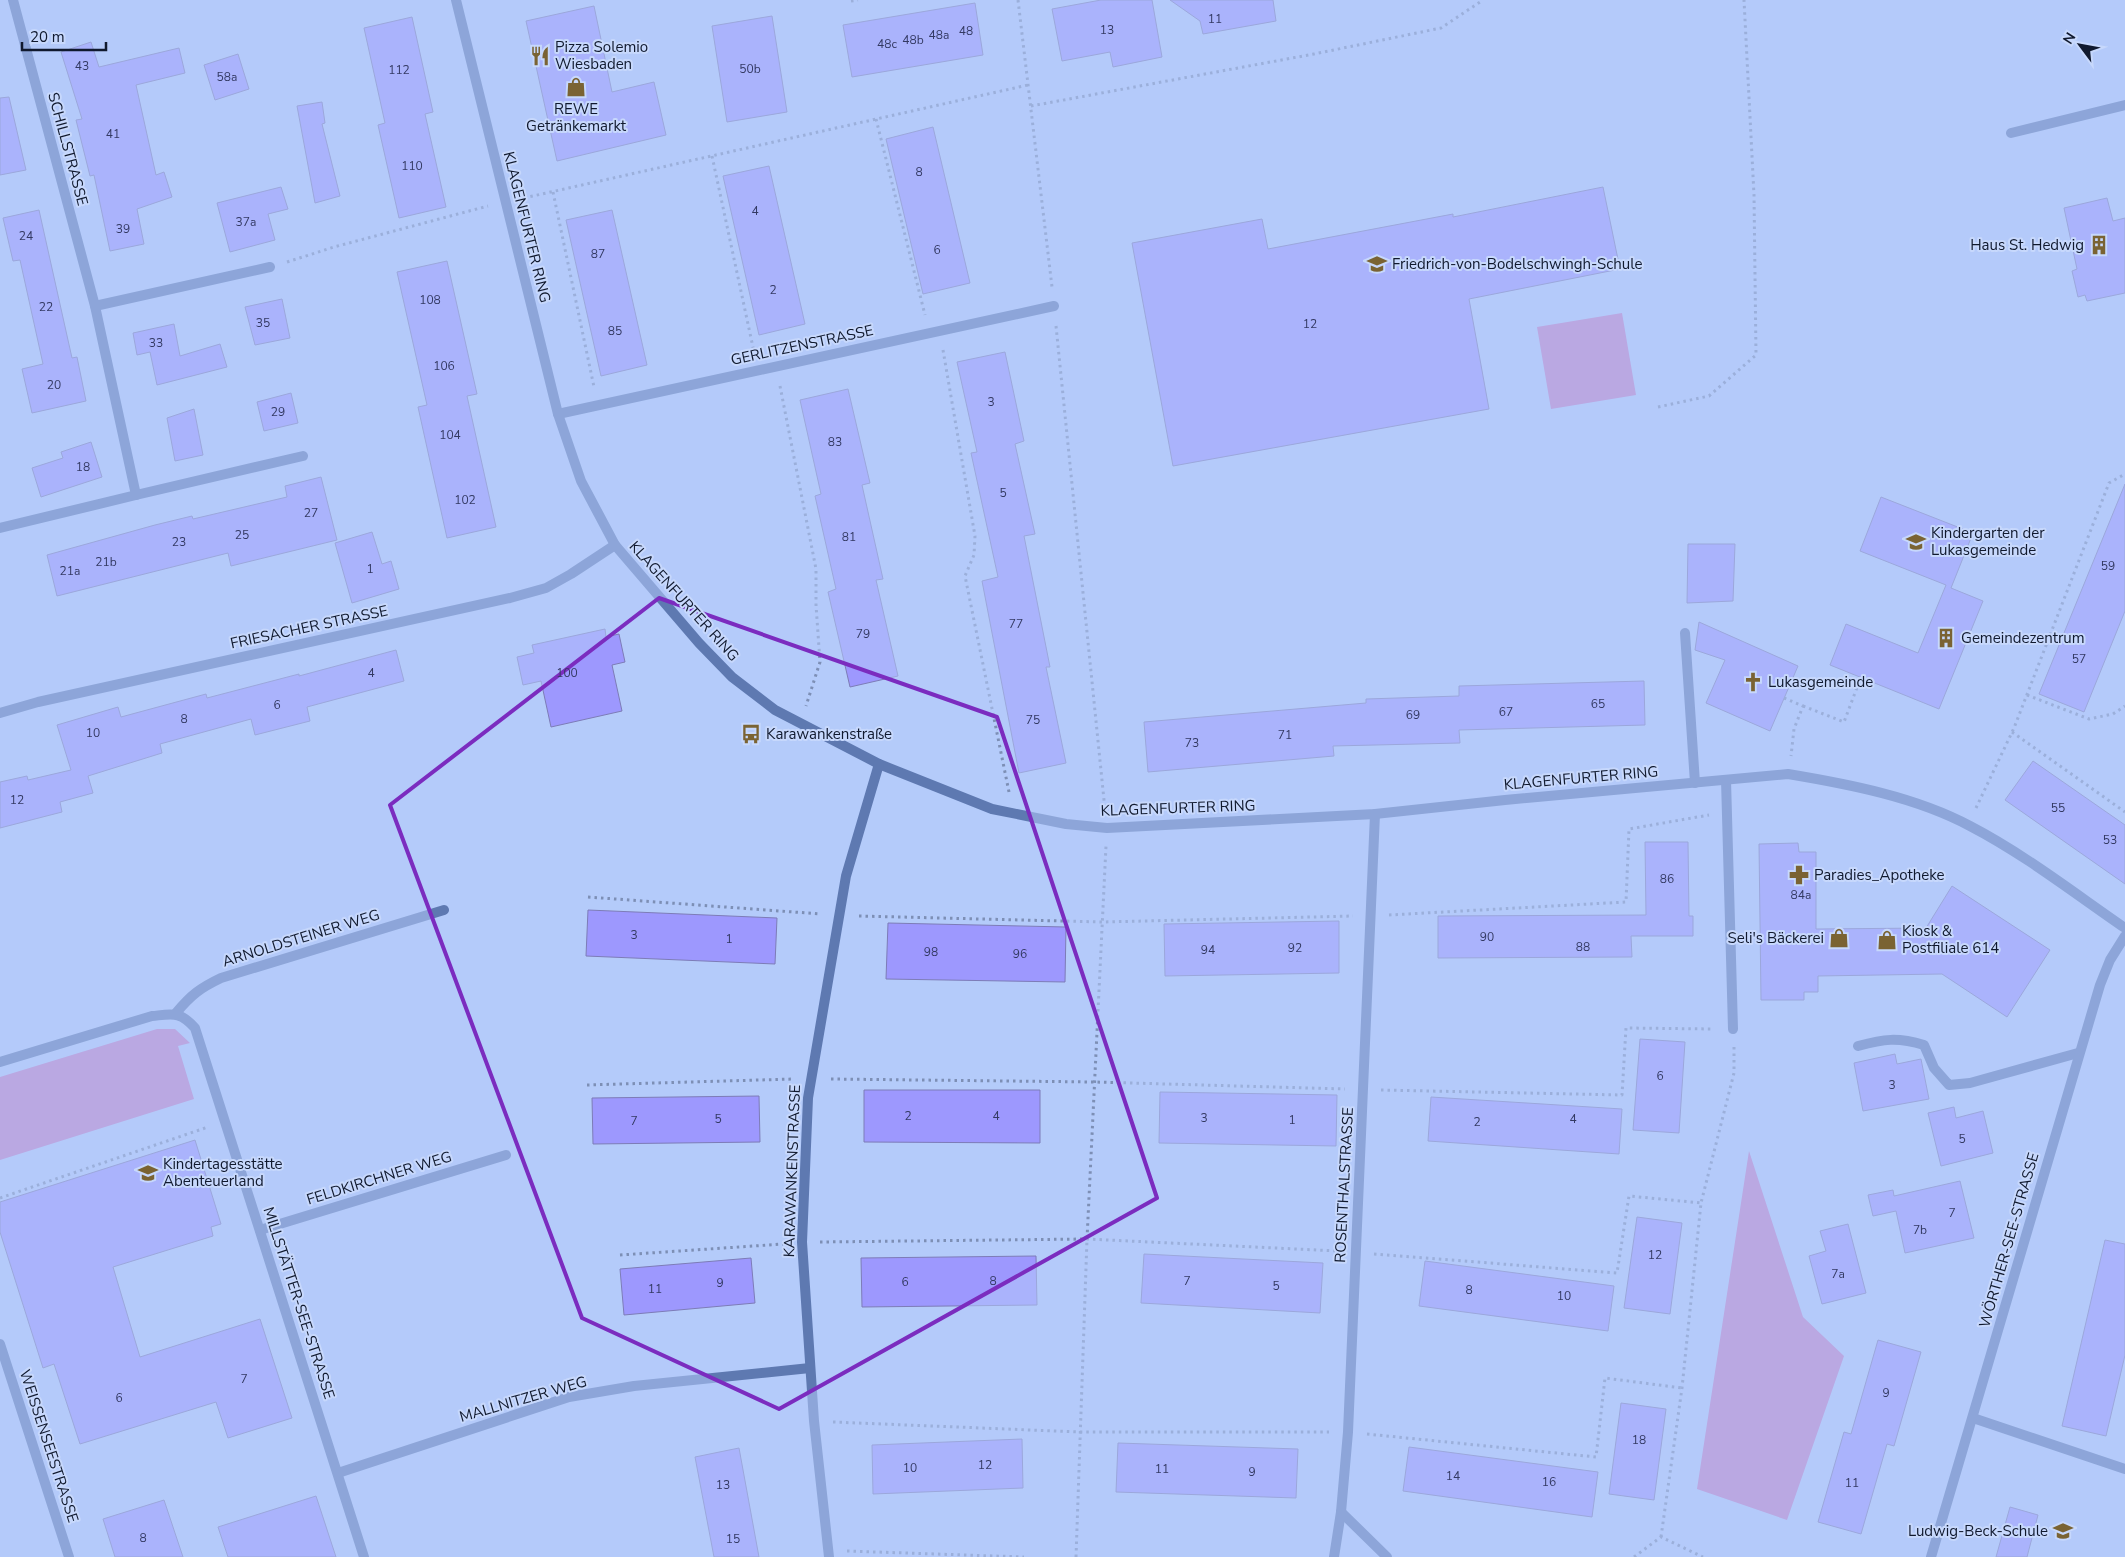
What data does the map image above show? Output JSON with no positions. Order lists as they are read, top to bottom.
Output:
{
  "streets": {
    "street": [
      "SCHILLSTRASSE",
      "KLAGENFURTER RING",
      "GERLITZENSTRASSE",
      "FRIESACHER STRASSE",
      "ARNOLDSTEINER WEG",
      "KARAWANKENSTRASSE",
      "FELDKIRCHNER WEG",
      "ROSENTHALSTRASSE",
      "WÖRTHER-SEE-STRASSE",
      "MILLSTÄTTER-SEE-STRASSE",
      "MALLNITZER WEG",
      "WEISSENSEESTRASSE"
    ]
  },
  "crossings": [
    ["KLAGENFURTER RING", "GERLITZENSTRASSE"],
    ["KLAGENFURTER RING", "FRIESACHER STRASSE"],
    ["KLAGENFURTER RING", "KARAWANKENSTRASSE"],
    ["KLAGENFURTER RING", "ROSENTHALSTRASSE"],
    ["ARNOLDSTEINER WEG", "MILLSTÄTTER-SEE-STRASSE"],
    ["KARAWANKENSTRASSE", "MALLNITZER WEG"],
    ["FELDKIRCHNER WEG", "MILLSTÄTTER-SEE-STRASSE"],
    ["MILLSTÄTTER-SEE-STRASSE", "MALLNITZER WEG"]
  ],
  "places": {
    "restaurant": ["Pizza Solemio Wiesbaden"],
    "shop": ["REWE Getränkemarkt", "Seli's Bäckerei", "Kiosk & Postfiliale 614"],
    "building": ["Haus St. Hedwig", "Gemeindezentrum"],
    "school or university": [
      "Friedrich-von-Bodelschwingh-Schule",
      "Kindergarten der Lukasgemeinde",
      "Kindertagesstätte Abenteuerland",
      "Ludwig-Beck-Schule"
    ],
    "church": ["Lukasgemeinde"],
    "bus stop": ["Karawankenstraße"],
    "pharmacy": ["Paradies_Apotheke"]
  },
  "house_numbers": [
    "11",
    "13",
    "48",
    "48a",
    "48b",
    "48c",
    "43",
    "50b",
    "112",
    "58a",
    "41",
    "110",
    "8",
    "4",
    "37a",
    "39",
    "24",
    "6",
    "87",
    "2",
    "108",
    "22",
    "35",
    "12",
    "85",
    "33",
    "106",
    "20",
    "3",
    "29",
    "104",
    "83",
    "18",
    "5",
    "102",
    "27",
    "25",
    "81",
    "23",
    "21b",
    "59",
    "1",
    "21a",
    "77",
    "79",
    "57",
    "4",
    "100",
    "65",
    "6",
    "67",
    "69",
    "8",
    "75",
    "10",
    "71",
    "73",
    "12",
    "55",
    "53",
    "86",
    "84a",
    "3",
    "90",
    "1",
    "88",
    "92",
    "94",
    "98",
    "96",
    "6",
    "3",
    "2",
    "4",
    "3",
    "5",
    "4",
    "1",
    "7",
    "2",
    "5",
    "7",
    "7b",
    "12",
    "7a",
    "8",
    "7",
    "6",
    "9",
    "5",
    "11",
    "8",
    "10",
    "7",
    "9",
    "6",
    "18",
    "12",
    "10",
    "11",
    "9",
    "14",
    "16",
    "11",
    "13",
    "8",
    "15"
  ],
  "scale_bar": "20 m",
  "north": "top left"
}
